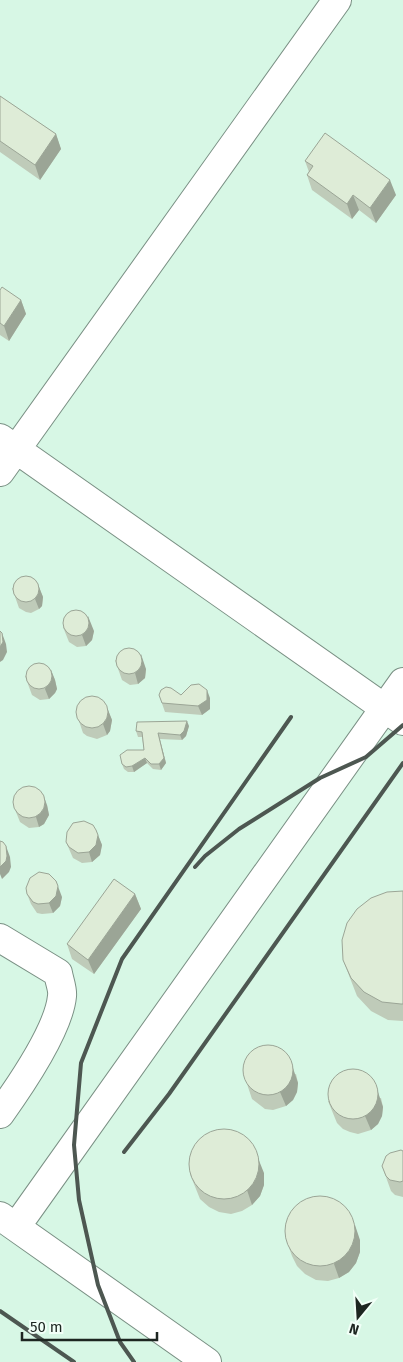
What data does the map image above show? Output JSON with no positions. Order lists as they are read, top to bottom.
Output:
{
  "scale_bar": "50 m",
  "north": "bottom"
}
